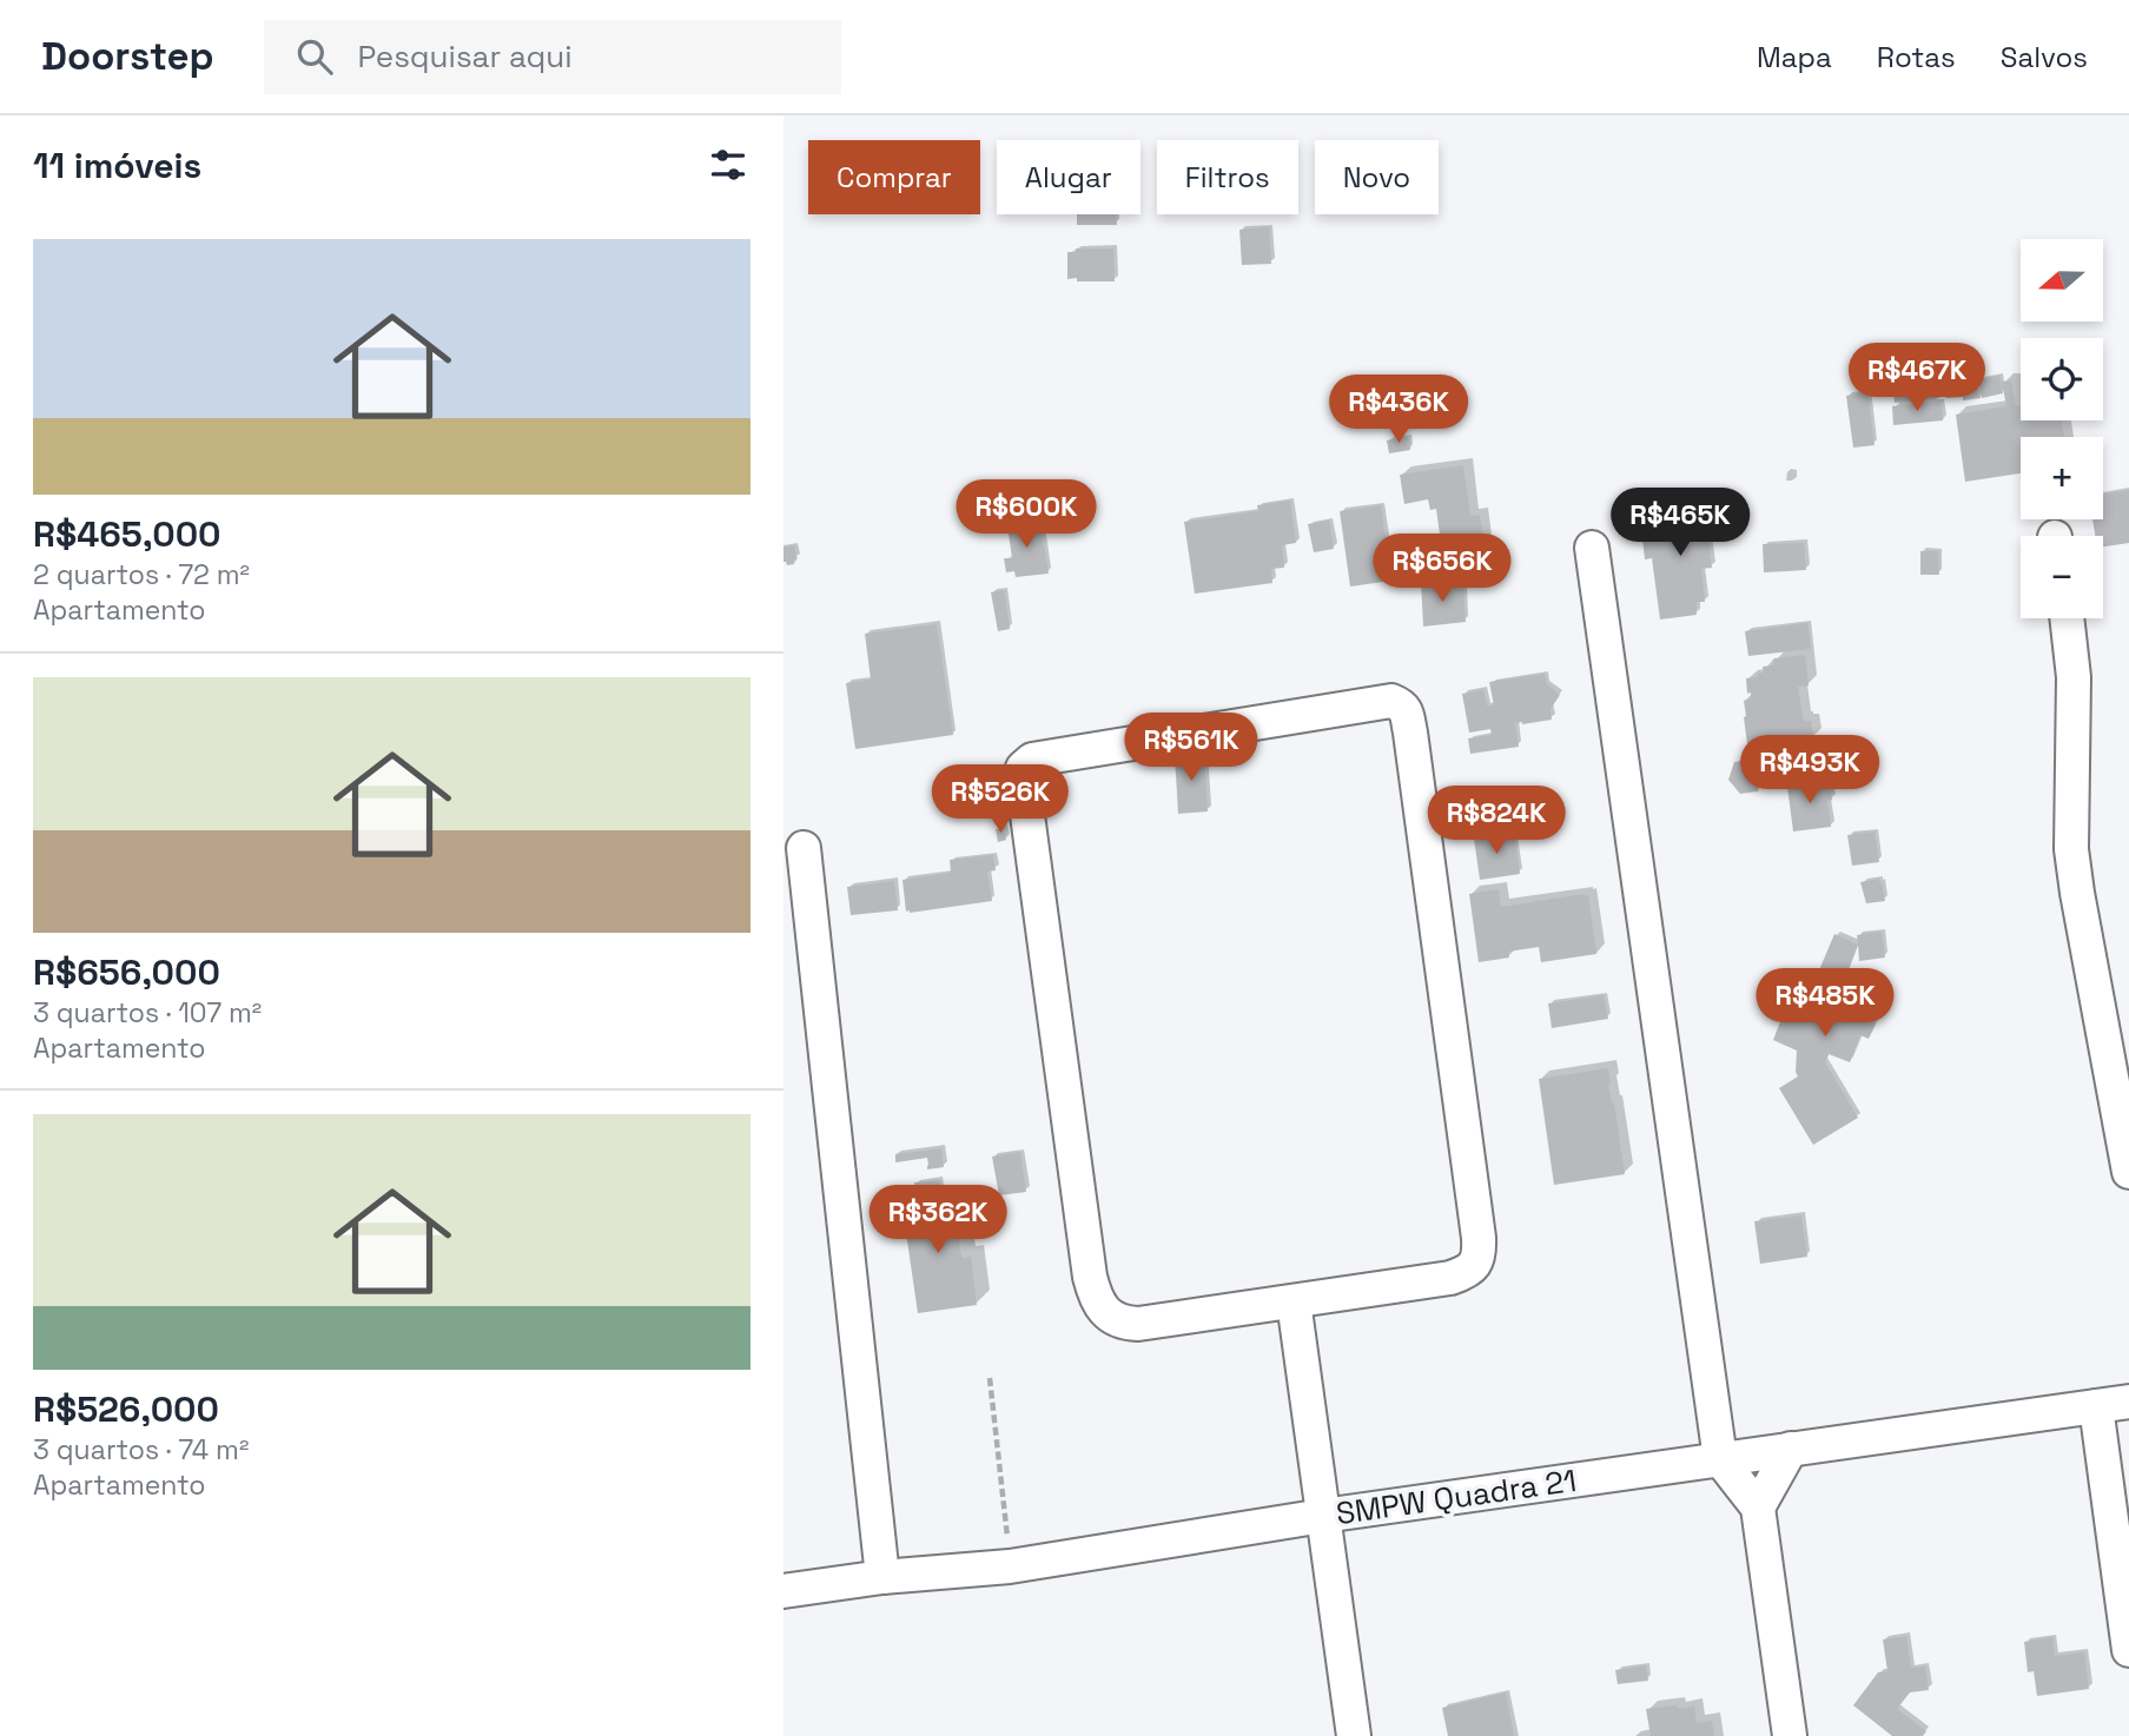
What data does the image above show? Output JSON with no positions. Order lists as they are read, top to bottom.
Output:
{
  "streets": {
    "street": ["SMPW Quadra 21"]
  },
  "north": "left",
  "page": {
    "header": "Doorstep",
    "search": "Pesquisar aqui",
    "nav": ["Mapa", "Rotas", "Salvos"],
    "heading": "11 imóveis",
    "chip": [
      "Comprar",
      "Alugar",
      "Filtros",
      "Novo"
    ],
    "list": [
      {
        "name": "R$465,000",
        "note": "2 quartos · 72 m² · Apartamento"
      },
      {
        "name": "R$656,000",
        "note": "3 quartos · 107 m² · Apartamento"
      },
      {
        "name": "R$526,000",
        "note": "3 quartos · 74 m² · Apartamento"
      }
    ],
    "map_buttons": ["+", "−"],
    "price": [
      "R$467K",
      "R$436K",
      "R$600K",
      "R$465K",
      "R$656K",
      "R$561K",
      "R$493K",
      "R$526K",
      "R$824K",
      "R$485K",
      "R$362K"
    ]
  }
}
